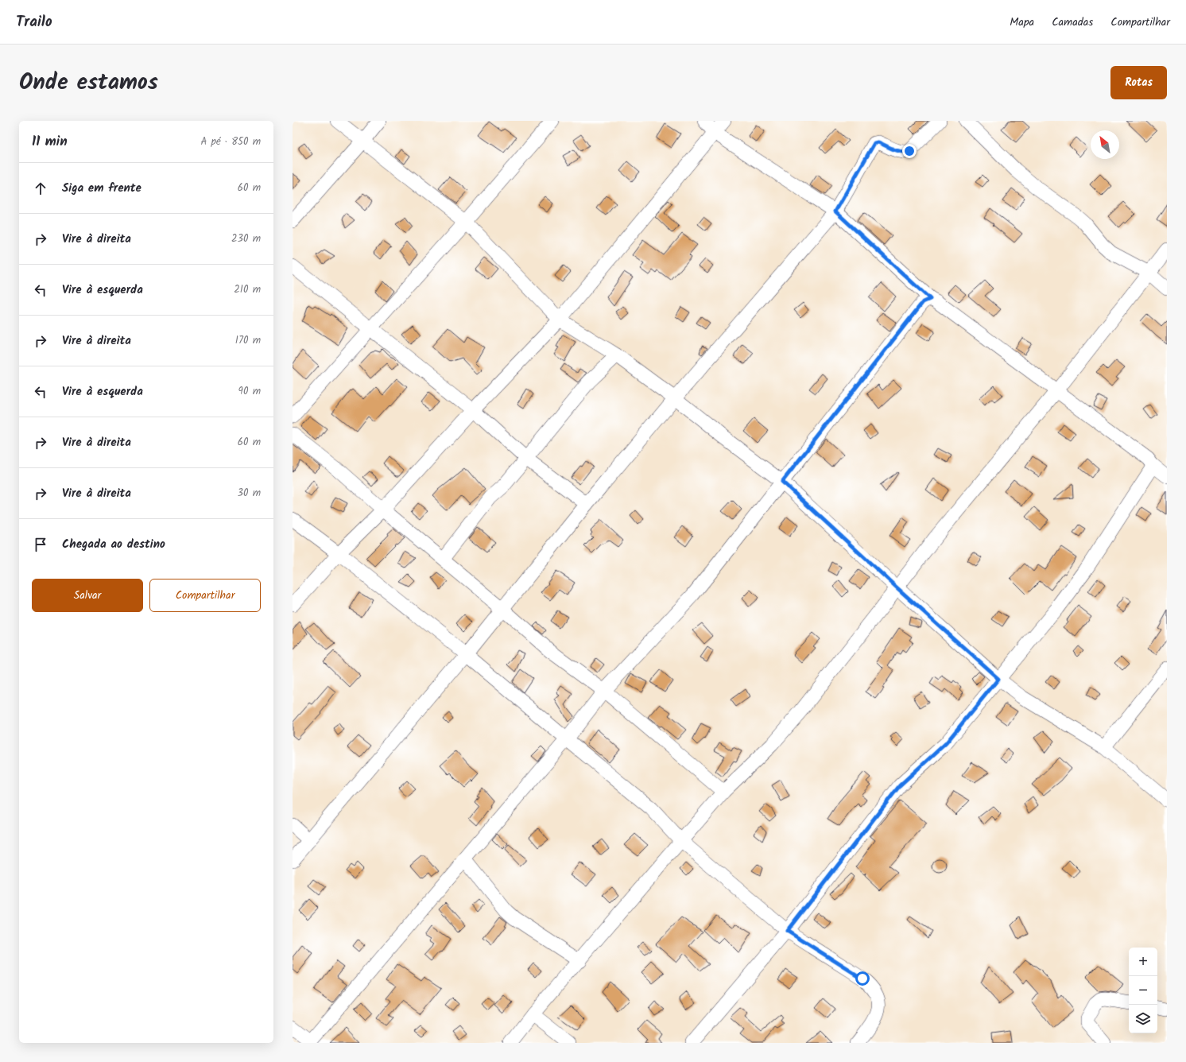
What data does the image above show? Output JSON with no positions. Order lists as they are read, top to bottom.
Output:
{
  "north": "top left",
  "page": {
    "header": "Trailo",
    "nav": ["Mapa", "Camadas", "Compartilhar"],
    "title": "Onde estamos",
    "buttons": [
      "Rotas",
      ["Salvar", "Compartilhar"]
    ],
    "heading": ["11 min", "A pé · 850 m"],
    "list": [
      ["Siga em frente", "60 m"],
      ["Vire à direita", "230 m"],
      ["Vire à esquerda", "210 m"],
      ["Vire à direita", "170 m"],
      ["Vire à esquerda", "90 m"],
      ["Vire à direita", "60 m"],
      ["Vire à direita", "30 m"],
      "Chegada ao destino"
    ],
    "map_buttons": ["+", "−"]
  }
}
